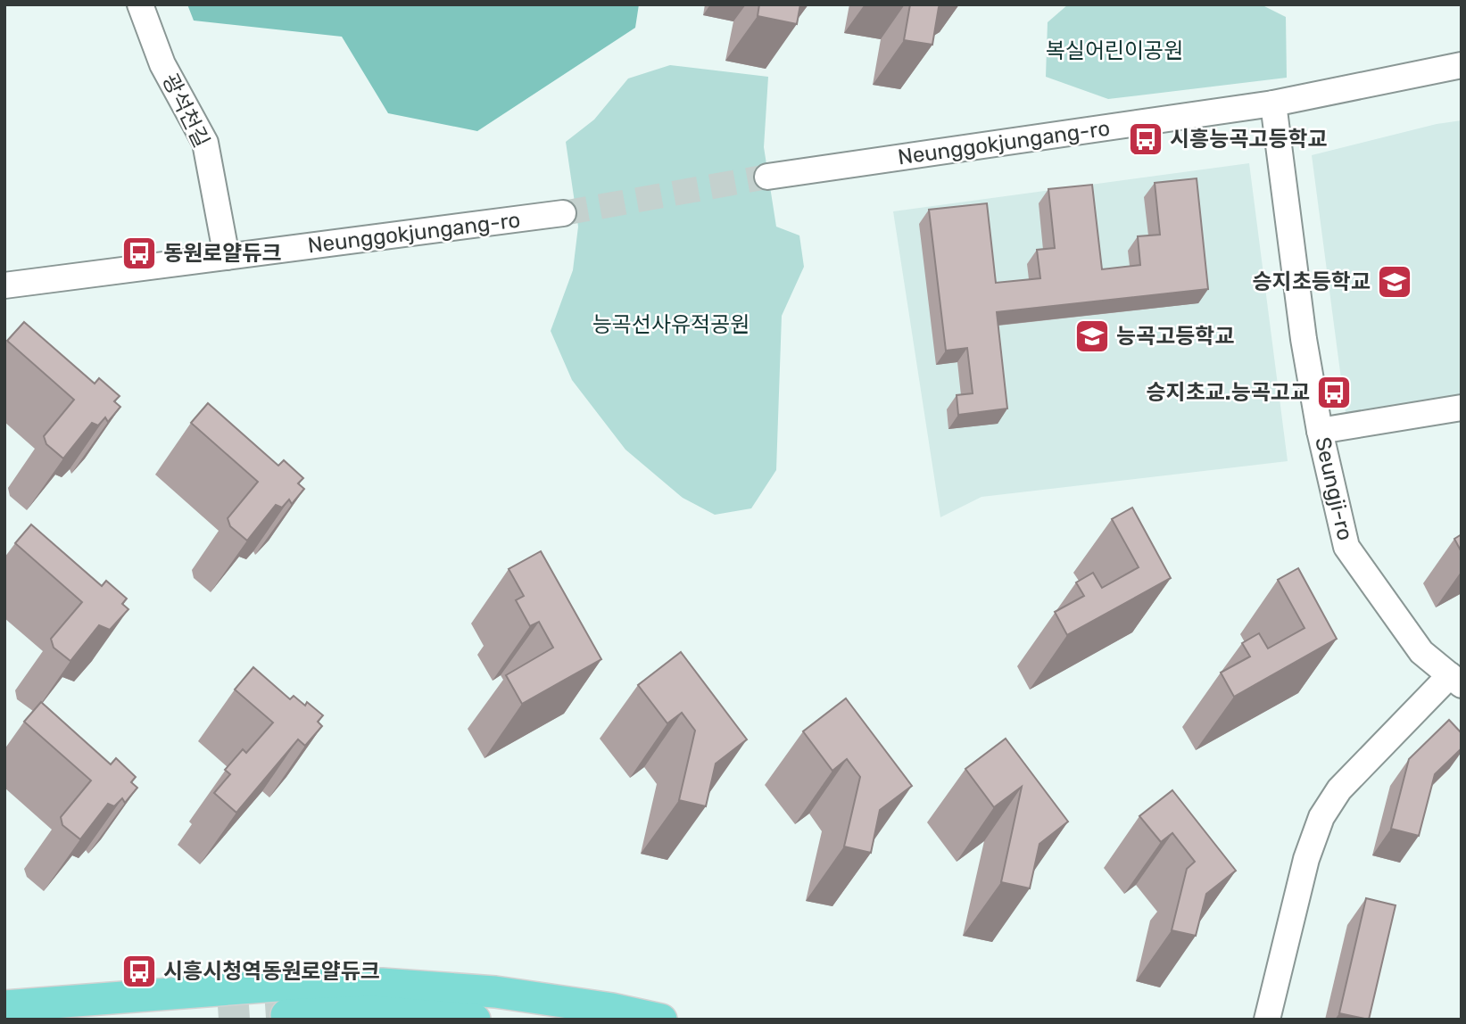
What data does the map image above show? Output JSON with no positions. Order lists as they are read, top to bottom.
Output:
{
  "streets": {
    "street": ["광석천길", "Neunggokjungang-ro", "Seungji-ro"]
  },
  "crossings": [
    ["광석천길", "Neunggokjungang-ro"],
    ["Neunggokjungang-ro", "Seungji-ro"]
  ],
  "parks": ["복실어린이공원", "능곡선사유적공원"],
  "places": {
    "bus stop": [
      "시흥능곡고등학교",
      "동원로얄듀크",
      "승지초교.능곡고교",
      "시흥시청역동원로얄듀크"
    ],
    "school or university": ["승지초등학교", "능곡고등학교"]
  }
}
